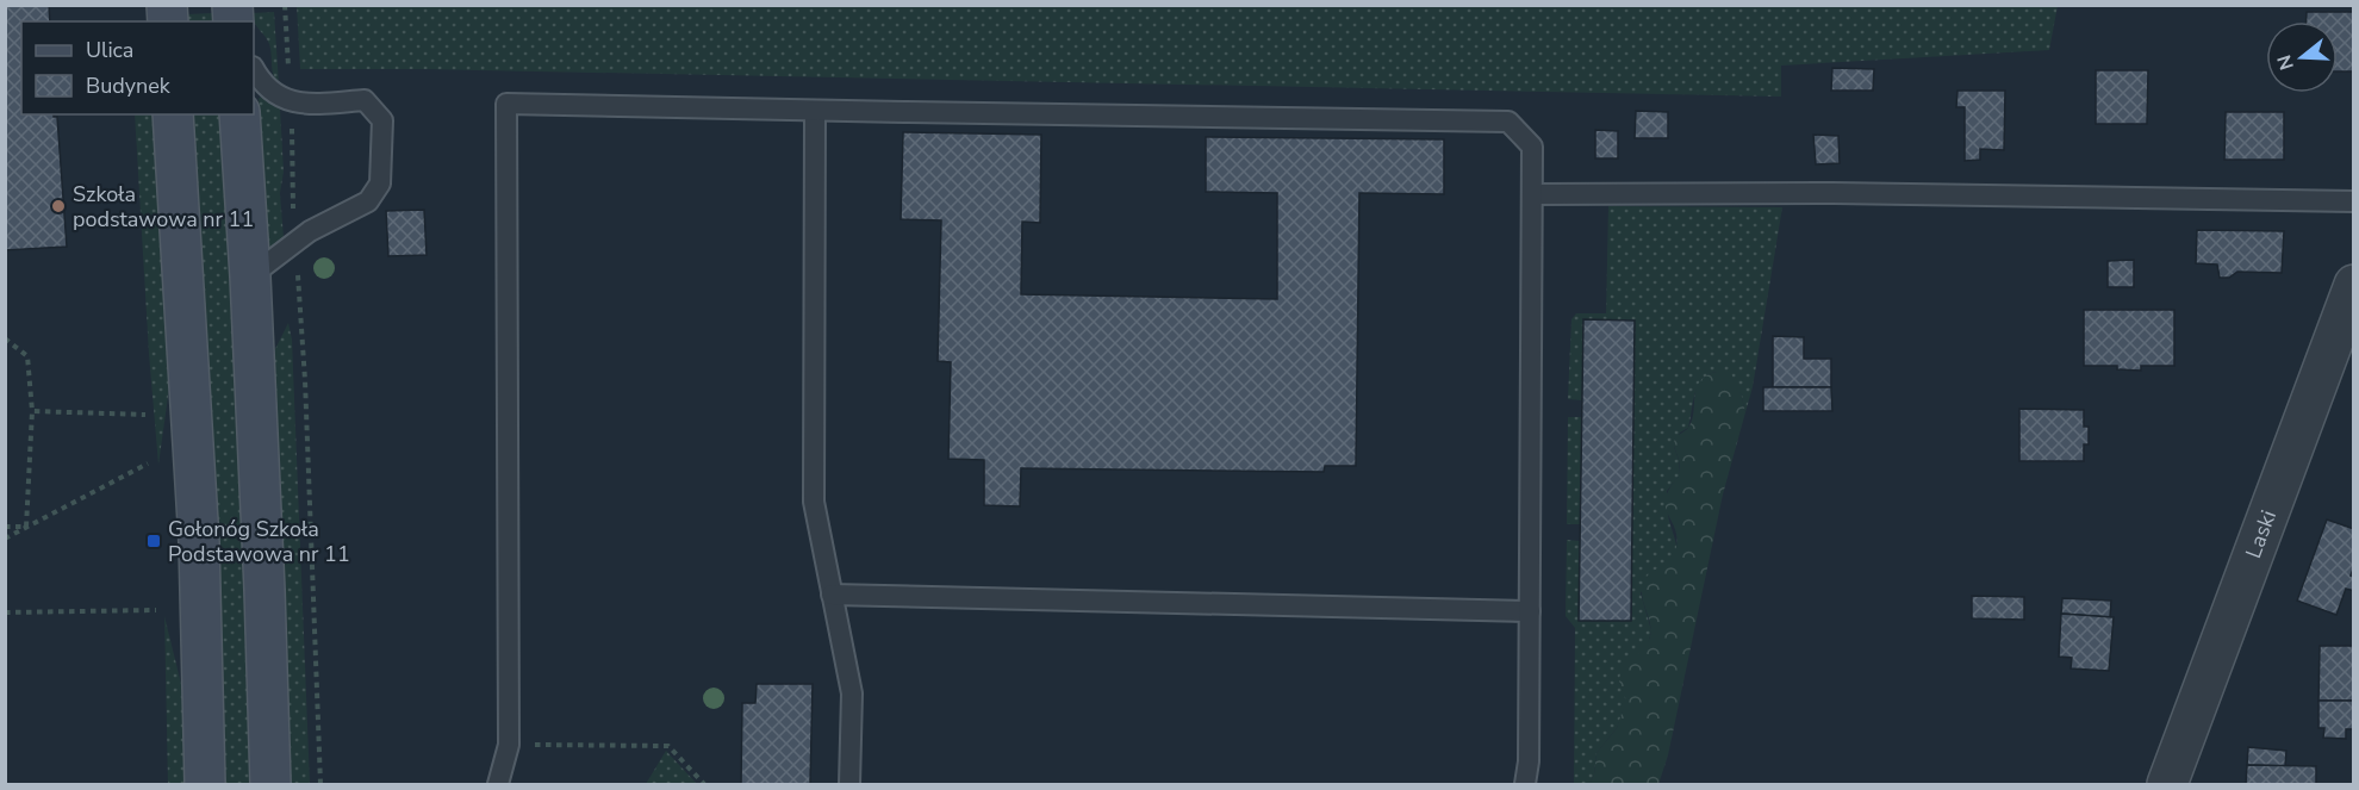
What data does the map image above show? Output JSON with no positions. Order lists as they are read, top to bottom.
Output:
{
  "streets": {
    "street": ["Laski"]
  },
  "places": {
    "other": ["Szkoła podstawowa nr 11"],
    "transit": ["Gołonóg Szkoła Podstawowa nr 11"]
  },
  "legend": ["Ulica", "Budynek"],
  "north": "left"
}
